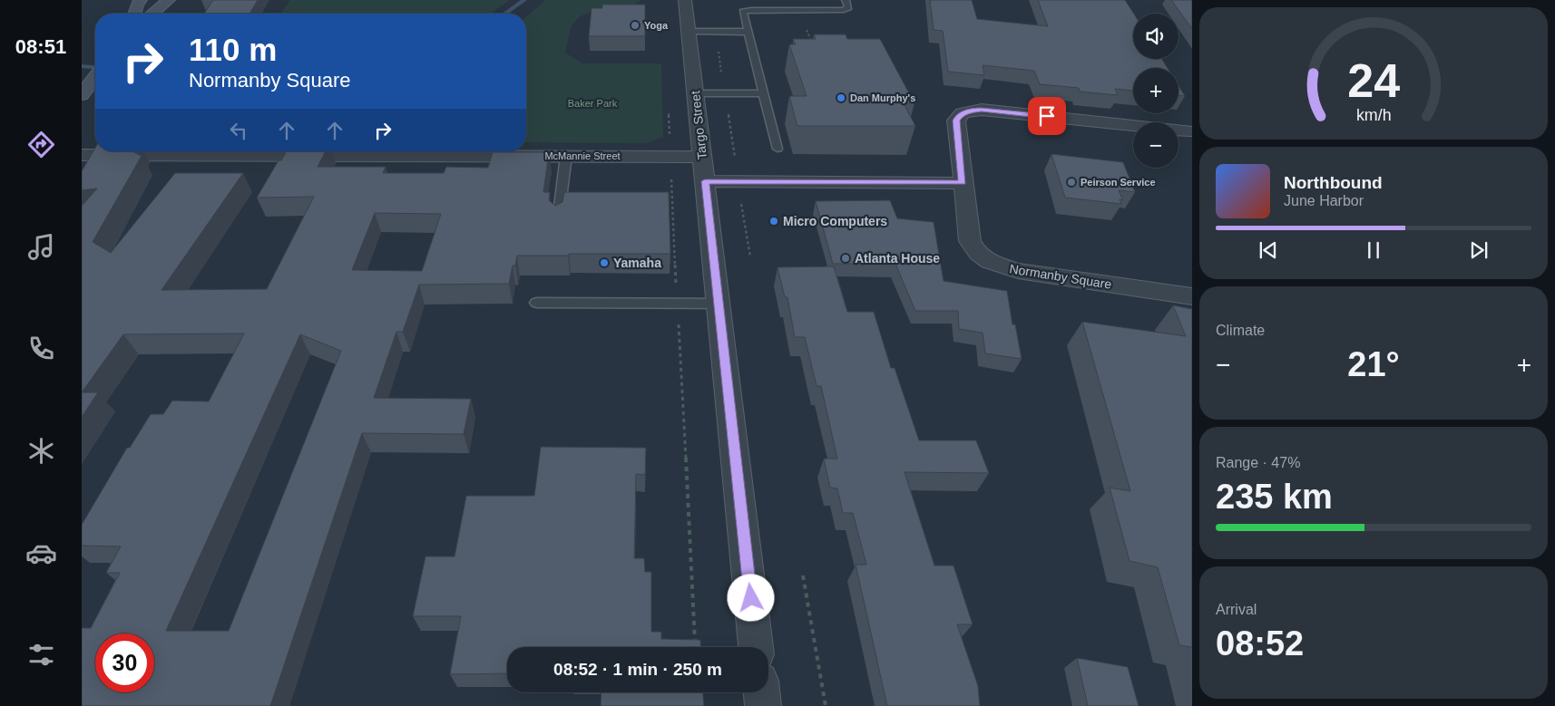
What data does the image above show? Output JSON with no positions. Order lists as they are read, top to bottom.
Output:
{
  "streets": {
    "street": ["Targo Street", "McMannie Street", "Normanby Square"]
  },
  "crossings": [
    ["Targo Street", "McMannie Street"]
  ],
  "parks": ["Baker Park"],
  "places": [
    "Yoga",
    "Dan Murphy's",
    "Peirson Service",
    "Micro Computers",
    "Atlanta House",
    "Yamaha"
  ],
  "page": {
    "tabs": "08:51",
    "map_buttons": ["+", "−"],
    "turn": ["110 m", "Normanby Square"],
    "song": ["Northbound", "June Harbor"],
    "tile": [
      "Climate",
      ["Range · 47%", "235 km"],
      ["Arrival", "08:52"]
    ],
    "heat": ["−", "21°", "+"],
    "limit": "30",
    "trip": "08:52 · 1 min · 250 m",
    "gauge": ["24", "km/h"]
  }
}
